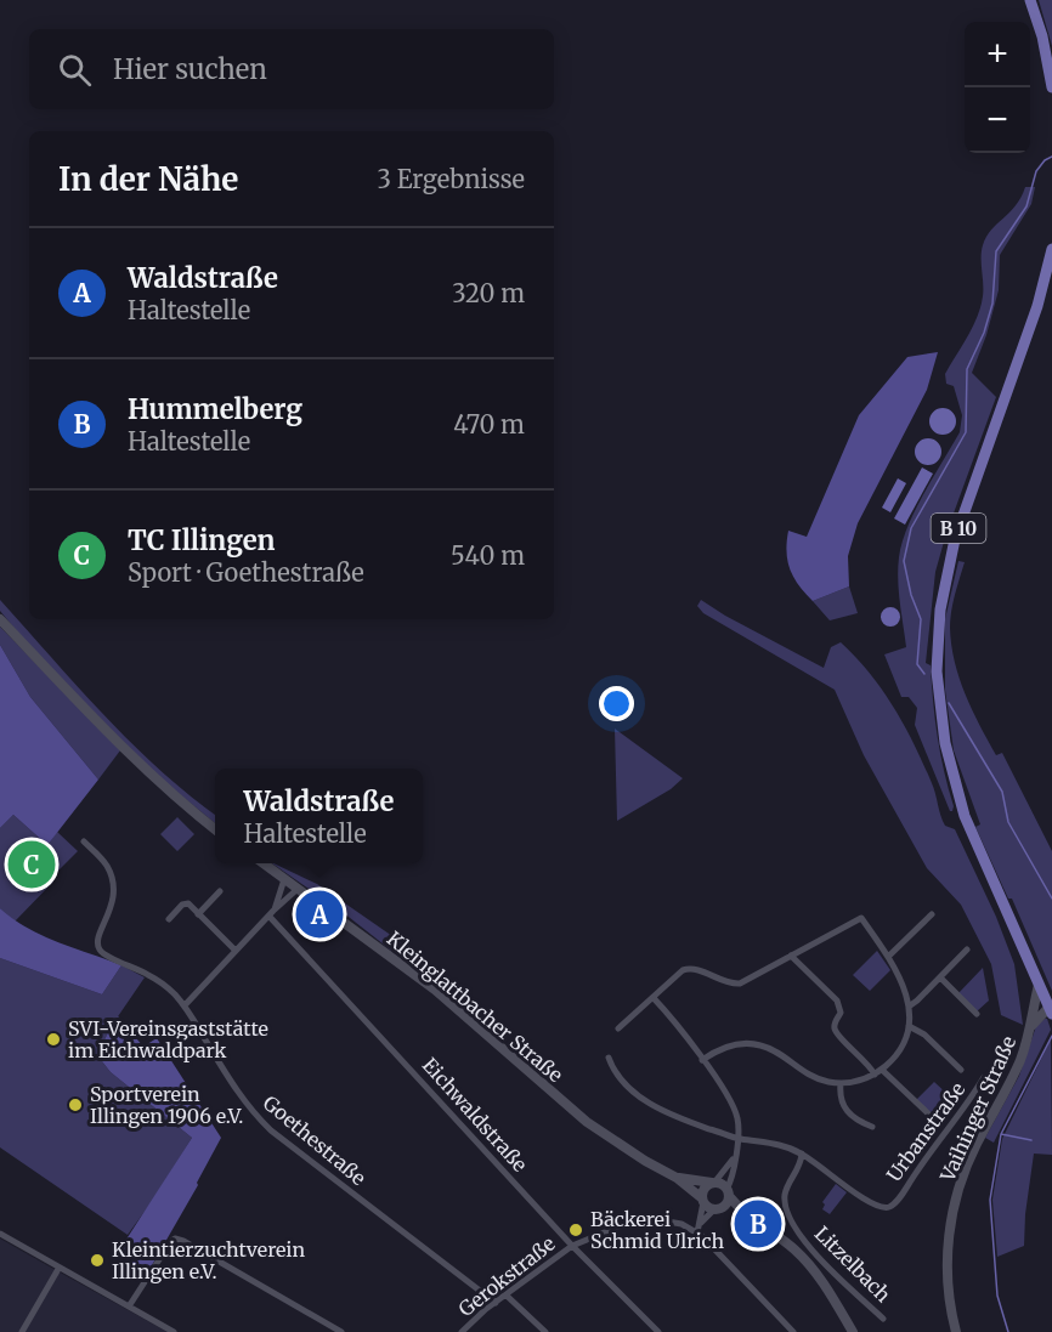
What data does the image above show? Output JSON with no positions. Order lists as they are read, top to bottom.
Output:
{
  "streets": {
    "main road": ["B 10"],
    "street": [
      "Kleinglattbacher Straße",
      "Vaihinger Straße",
      "Eichwaldstraße",
      "Urbanstraße",
      "Goethestraße",
      "Litzelbach",
      "Gerokstraße"
    ]
  },
  "crossings": [
    ["B 10", "Vaihinger Straße"],
    ["Eichwaldstraße", "Gerokstraße"],
    ["Urbanstraße", "Litzelbach"],
    ["Goethestraße", "Gerokstraße"]
  ],
  "places": [
    "SVI-Vereinsgaststätte im Eichwaldpark",
    "Sportverein Illingen 1906 e.V.",
    "Bäckerei Schmid Ulrich",
    "Kleintierzuchtverein Illingen e.V."
  ],
  "page": {
    "map_buttons": ["+", "−"],
    "search": "Hier suchen",
    "heading": ["In der Nähe", "3 Ergebnisse"],
    "list": [
      {
        "mark": "A",
        "name": "Waldstraße",
        "note": "Haltestelle",
        "value": "320 m"
      },
      {
        "mark": "B",
        "name": "Hummelberg",
        "note": "Haltestelle",
        "value": "470 m"
      },
      {
        "mark": "C",
        "name": "TC Illingen",
        "note": "Sport · Goethestraße",
        "value": "540 m"
      }
    ],
    "popup": ["Waldstraße", "Haltestelle"],
    "pins": ["C", "A", "B"]
  }
}
